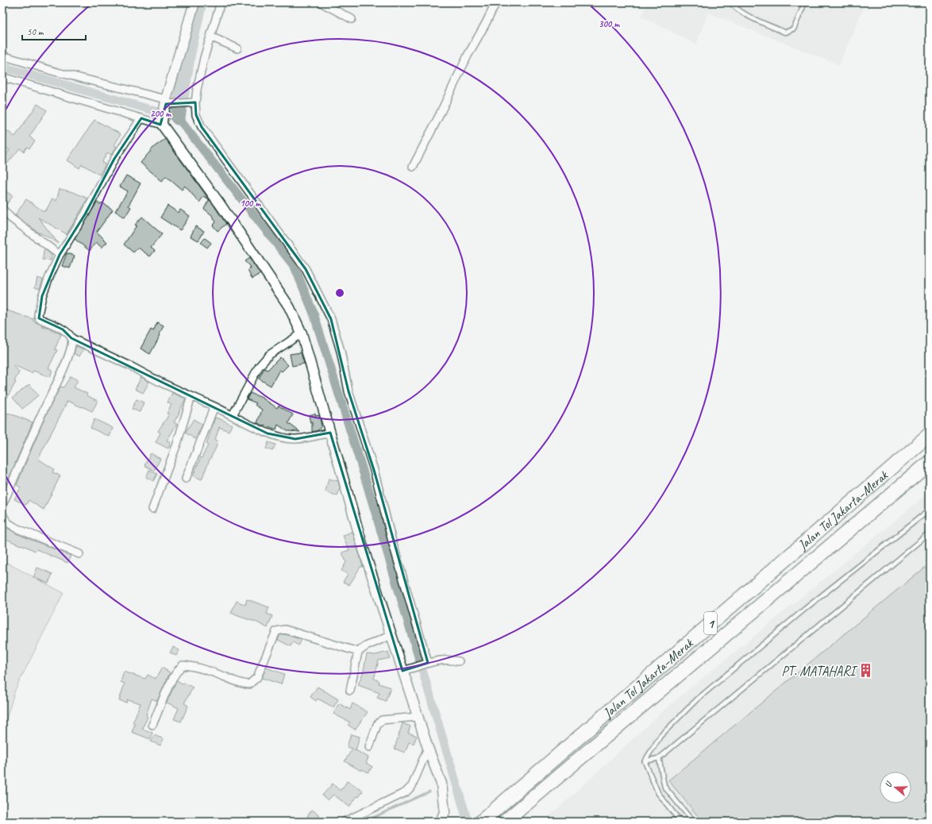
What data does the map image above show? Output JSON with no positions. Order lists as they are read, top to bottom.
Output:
{
  "streets": {
    "highway": ["Jalan Tol Jakarta–Merak", "1"]
  },
  "places": {
    "building": ["PT. MATAHARI"]
  },
  "scale_bar": "50 m",
  "north": "left",
  "rings": ["300 m", "200 m", "100 m"]
}
